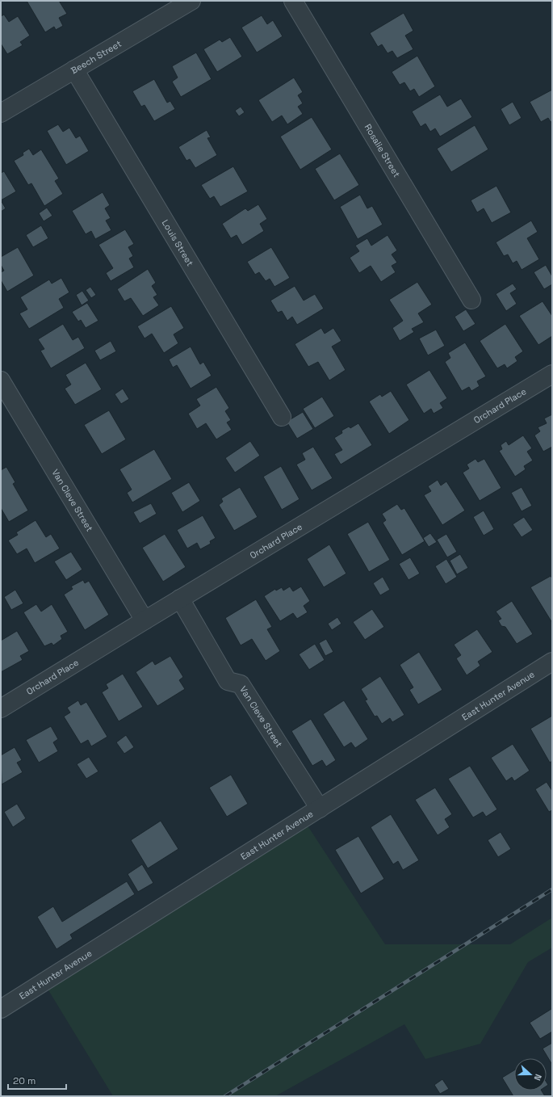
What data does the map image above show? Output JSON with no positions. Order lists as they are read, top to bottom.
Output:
{
  "streets": {
    "street": [
      "Beech Street",
      "Rosalie Street",
      "Louis Street",
      "Orchard Place",
      "Van Cleve Street",
      "East Hunter Avenue"
    ]
  },
  "crossings": [
    ["Beech Street", "Louis Street"],
    ["Orchard Place", "Van Cleve Street"],
    ["Van Cleve Street", "East Hunter Avenue"]
  ],
  "scale_bar": "20 m",
  "north": "right"
}
